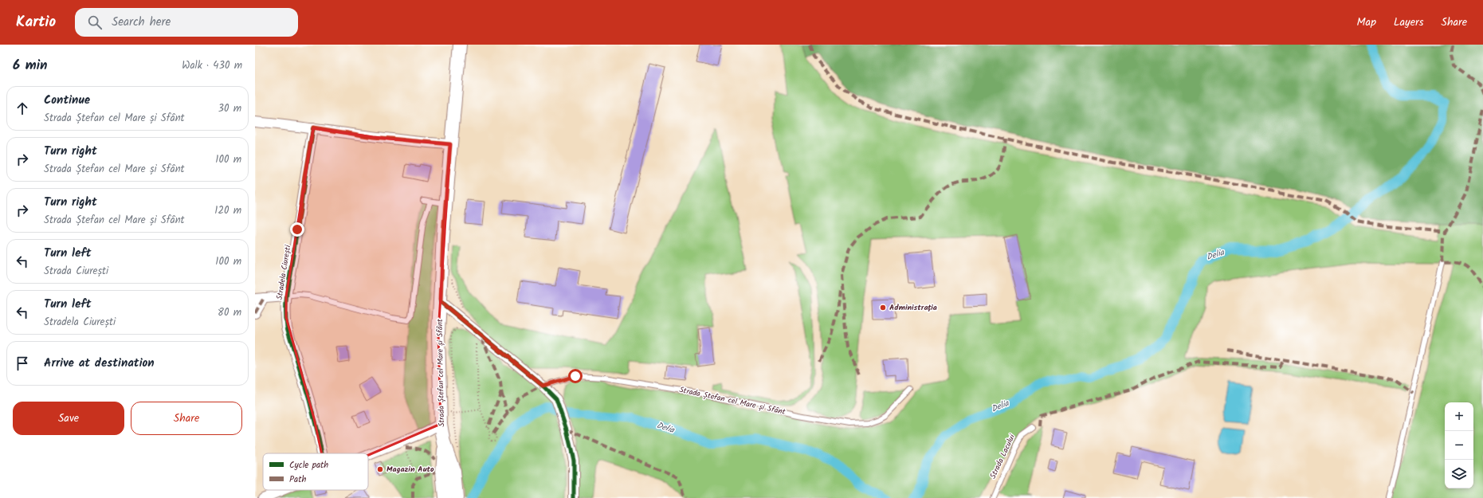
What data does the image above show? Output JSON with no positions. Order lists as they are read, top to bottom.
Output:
{
  "streets": {
    "main road": ["Strada Ștefan cel Mare și Sfânt"],
    "street": ["Stradela Ciurești"],
    "lane": ["Strada Lacului"]
  },
  "water": ["Delia"],
  "places": ["Administrația", "Magazin Auto"],
  "legend": ["Cycle path", "Path"],
  "page": {
    "header": "Kartio",
    "search": "Search here",
    "nav": ["Map", "Layers", "Share"],
    "heading": ["6 min", "Walk · 430 m"],
    "list": [
      ["Continue", "Strada Ștefan cel Mare și Sfânt", "30 m"],
      ["Turn right", "Strada Ștefan cel Mare și Sfânt", "100 m"],
      ["Turn right", "Strada Ștefan cel Mare și Sfânt", "120 m"],
      ["Turn left", "Strada Ciurești", "100 m"],
      ["Turn left", "Stradela Ciurești", "80 m"],
      "Arrive at destination"
    ],
    "buttons": ["Save", "Share"],
    "map_buttons": ["+", "−"]
  }
}
